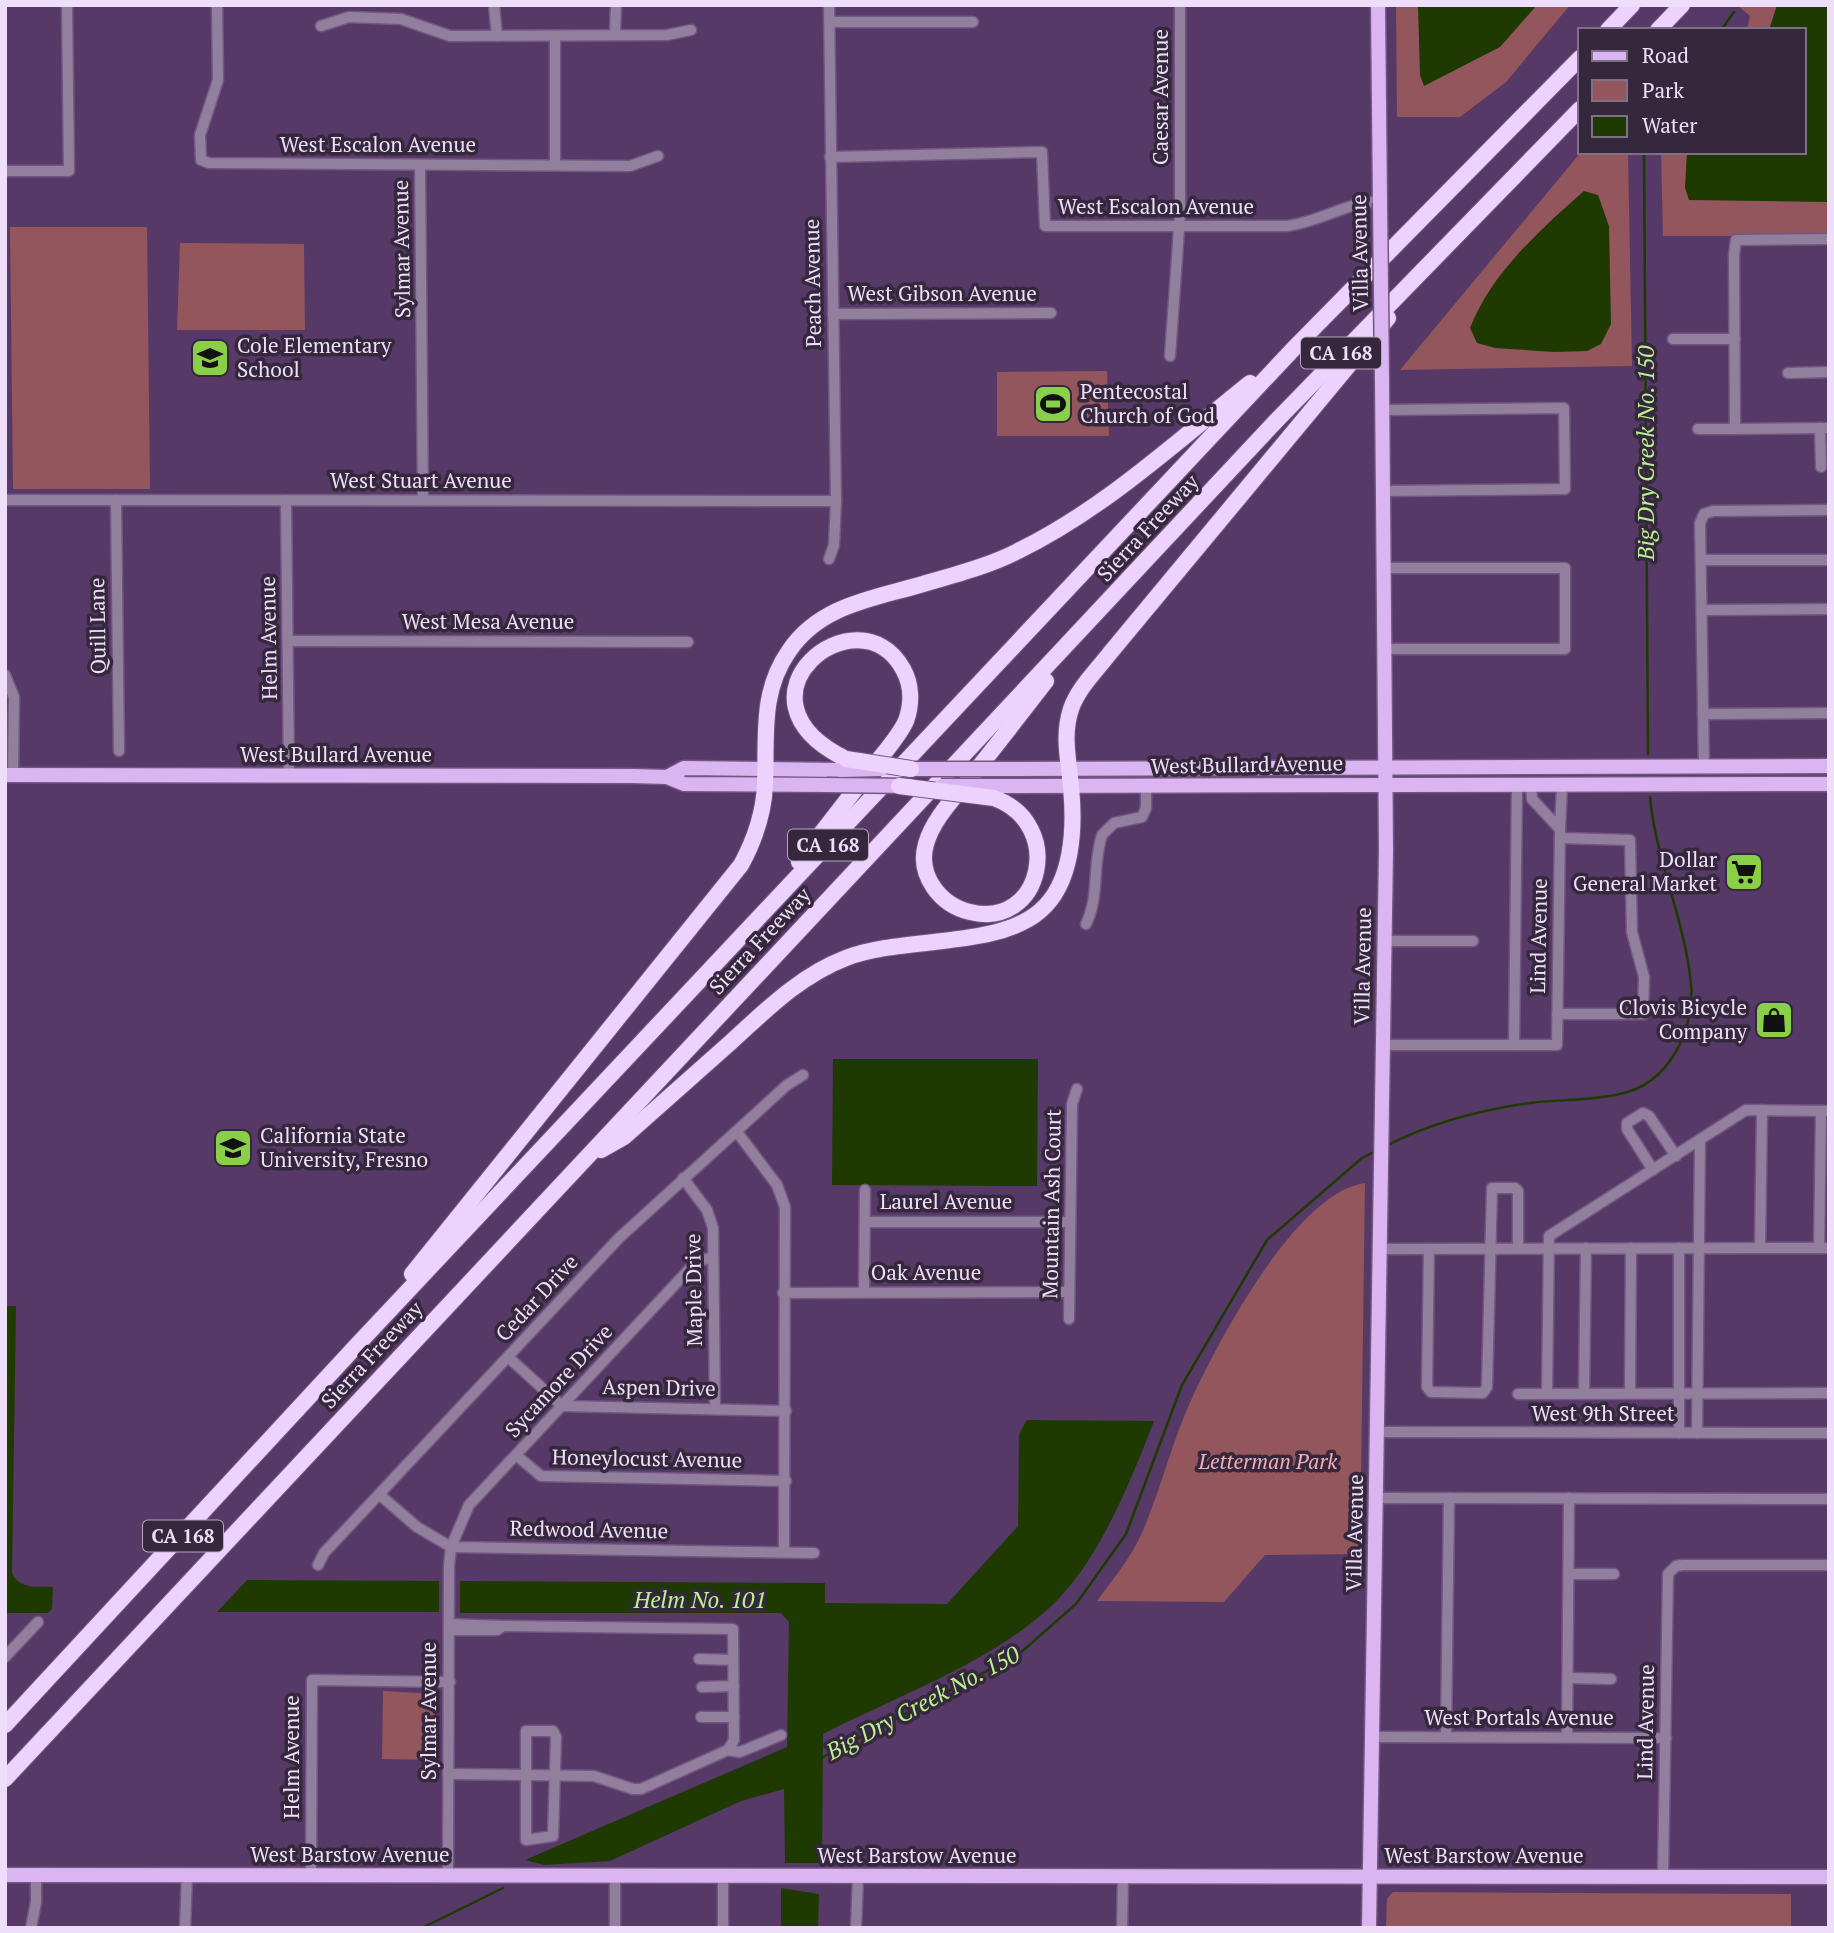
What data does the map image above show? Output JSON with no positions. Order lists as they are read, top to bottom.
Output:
{
  "streets": {
    "highway": ["CA 168", "Sierra Freeway"],
    "main road": ["Villa Avenue", "West Bullard Avenue", "West Barstow Avenue"],
    "street": [
      "Caesar Avenue",
      "West Escalon Avenue",
      "Sylmar Avenue",
      "Peach Avenue",
      "West Gibson Avenue",
      "West Stuart Avenue",
      "West Mesa Avenue",
      "Quill Lane",
      "Helm Avenue",
      "Lind Avenue",
      "Laurel Avenue",
      "Mountain Ash Court",
      "Oak Avenue",
      "Maple Drive",
      "Cedar Drive",
      "Sycamore Drive",
      "Aspen Drive",
      "West 9th Street",
      "Honeylocust Avenue",
      "Redwood Avenue",
      "West Portals Avenue"
    ]
  },
  "crossings": [
    ["Caesar Avenue", "West Escalon Avenue"],
    ["West Escalon Avenue", "Sylmar Avenue"],
    ["West Escalon Avenue", "Villa Avenue"],
    ["West Escalon Avenue", "Peach Avenue"],
    ["Sylmar Avenue", "West Stuart Avenue"],
    ["Sylmar Avenue", "Helm Avenue"],
    ["Sylmar Avenue", "Sycamore Drive"],
    ["Sylmar Avenue", "Redwood Avenue"],
    ["Sylmar Avenue", "West Barstow Avenue"],
    ["Villa Avenue", "West Bullard Avenue"],
    ["Villa Avenue", "West 9th Street"],
    ["Villa Avenue", "West Portals Avenue"],
    ["Villa Avenue", "West Barstow Avenue"],
    ["Peach Avenue", "West Gibson Avenue"],
    ["Peach Avenue", "West Stuart Avenue"],
    ["West Stuart Avenue", "Quill Lane"],
    ["West Stuart Avenue", "Helm Avenue"],
    ["West Mesa Avenue", "Helm Avenue"],
    ["Helm Avenue", "West Bullard Avenue"],
    ["Helm Avenue", "West Barstow Avenue"],
    ["West Bullard Avenue", "Lind Avenue"],
    ["Lind Avenue", "West Portals Avenue"],
    ["Lind Avenue", "West Barstow Avenue"],
    ["Laurel Avenue", "Mountain Ash Court"],
    ["Mountain Ash Court", "Oak Avenue"],
    ["Maple Drive", "Cedar Drive"],
    ["Maple Drive", "Sycamore Drive"],
    ["Maple Drive", "Aspen Drive"],
    ["Cedar Drive", "Redwood Avenue"],
    ["Sycamore Drive", "Aspen Drive"],
    ["Sycamore Drive", "Honeylocust Avenue"],
    ["Sycamore Drive", "Redwood Avenue"]
  ],
  "water": ["Big Dry Creek No. 150", "Helm No. 101"],
  "parks": ["Letterman Park"],
  "places": {
    "school or university": ["Cole Elementary School", "California State University, Fresno"],
    "sports": ["Pentecostal Church of God"],
    "supermarket": ["Dollar General Market"],
    "shop": ["Clovis Bicycle Company"]
  },
  "legend": ["Road", "Park", "Water"]
}
